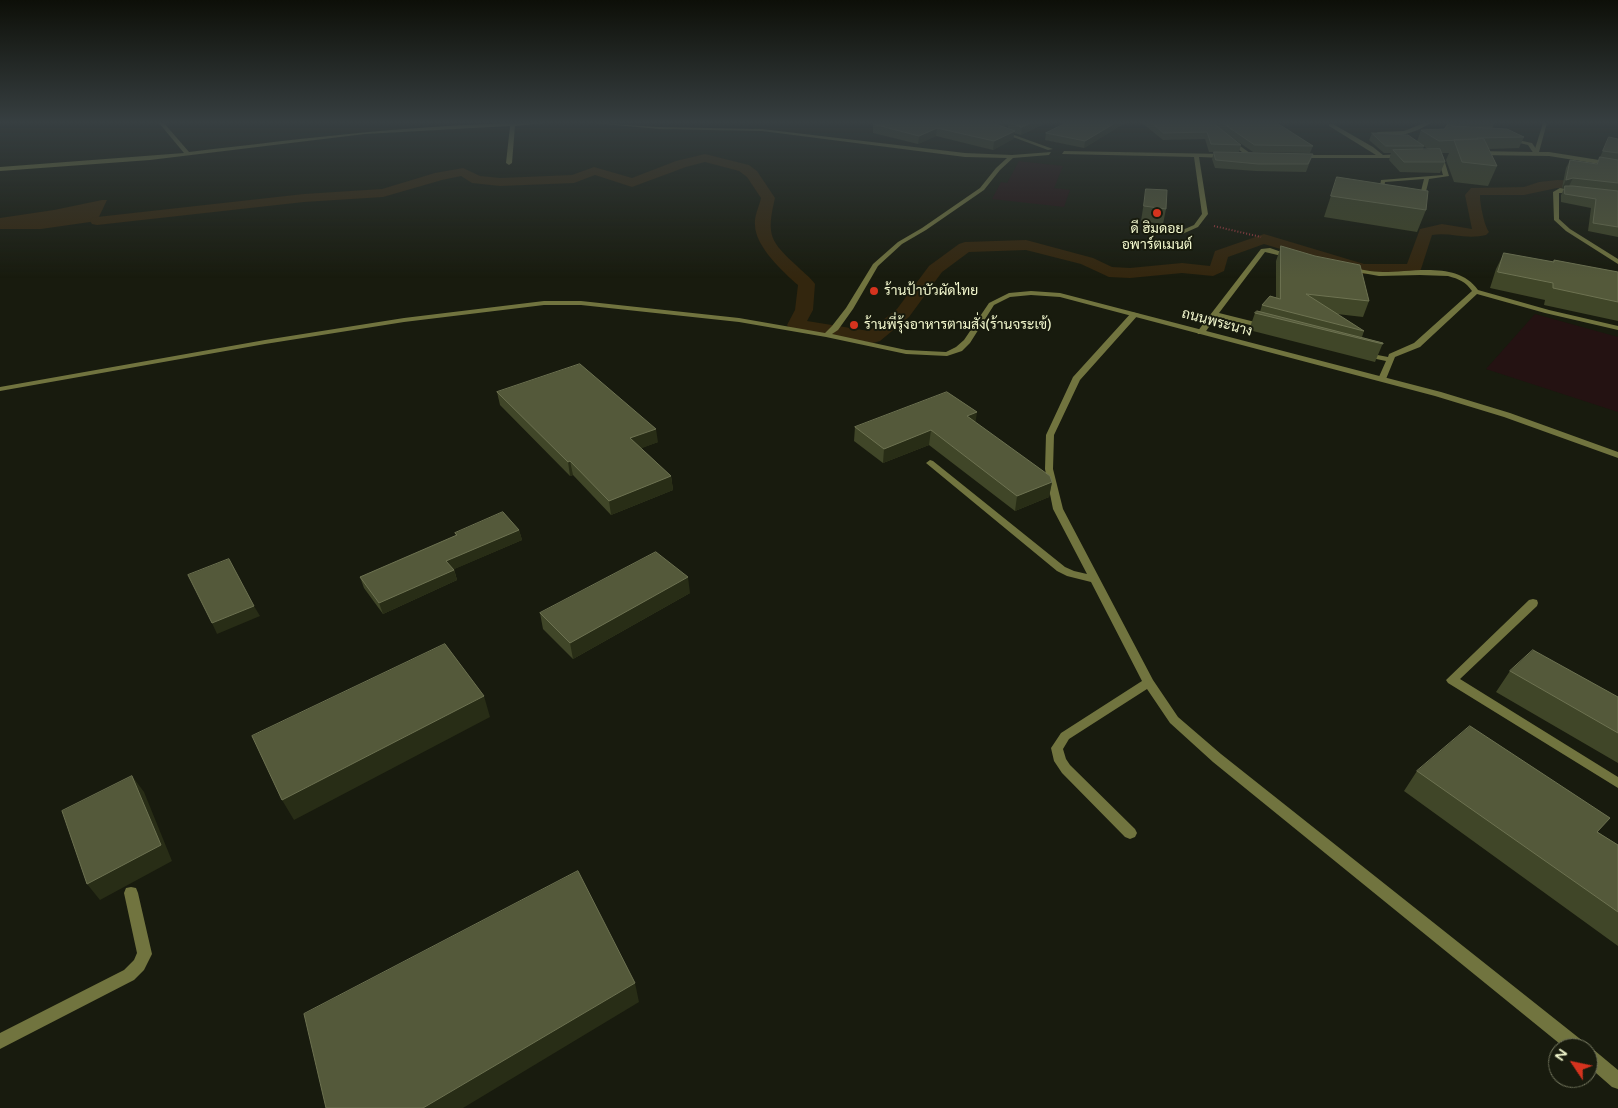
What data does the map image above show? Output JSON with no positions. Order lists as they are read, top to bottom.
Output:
{
  "streets": {
    "street": ["ถนนพระนาง"]
  },
  "places": ["ดี ฮิมดอย อพาร์ตเมนต์", "ร้านป้าบัวผัดไทย", "ร้านพี่รุ้งอาหารตามสั่ง(ร้านจระเข้)"],
  "north": "top left"
}
